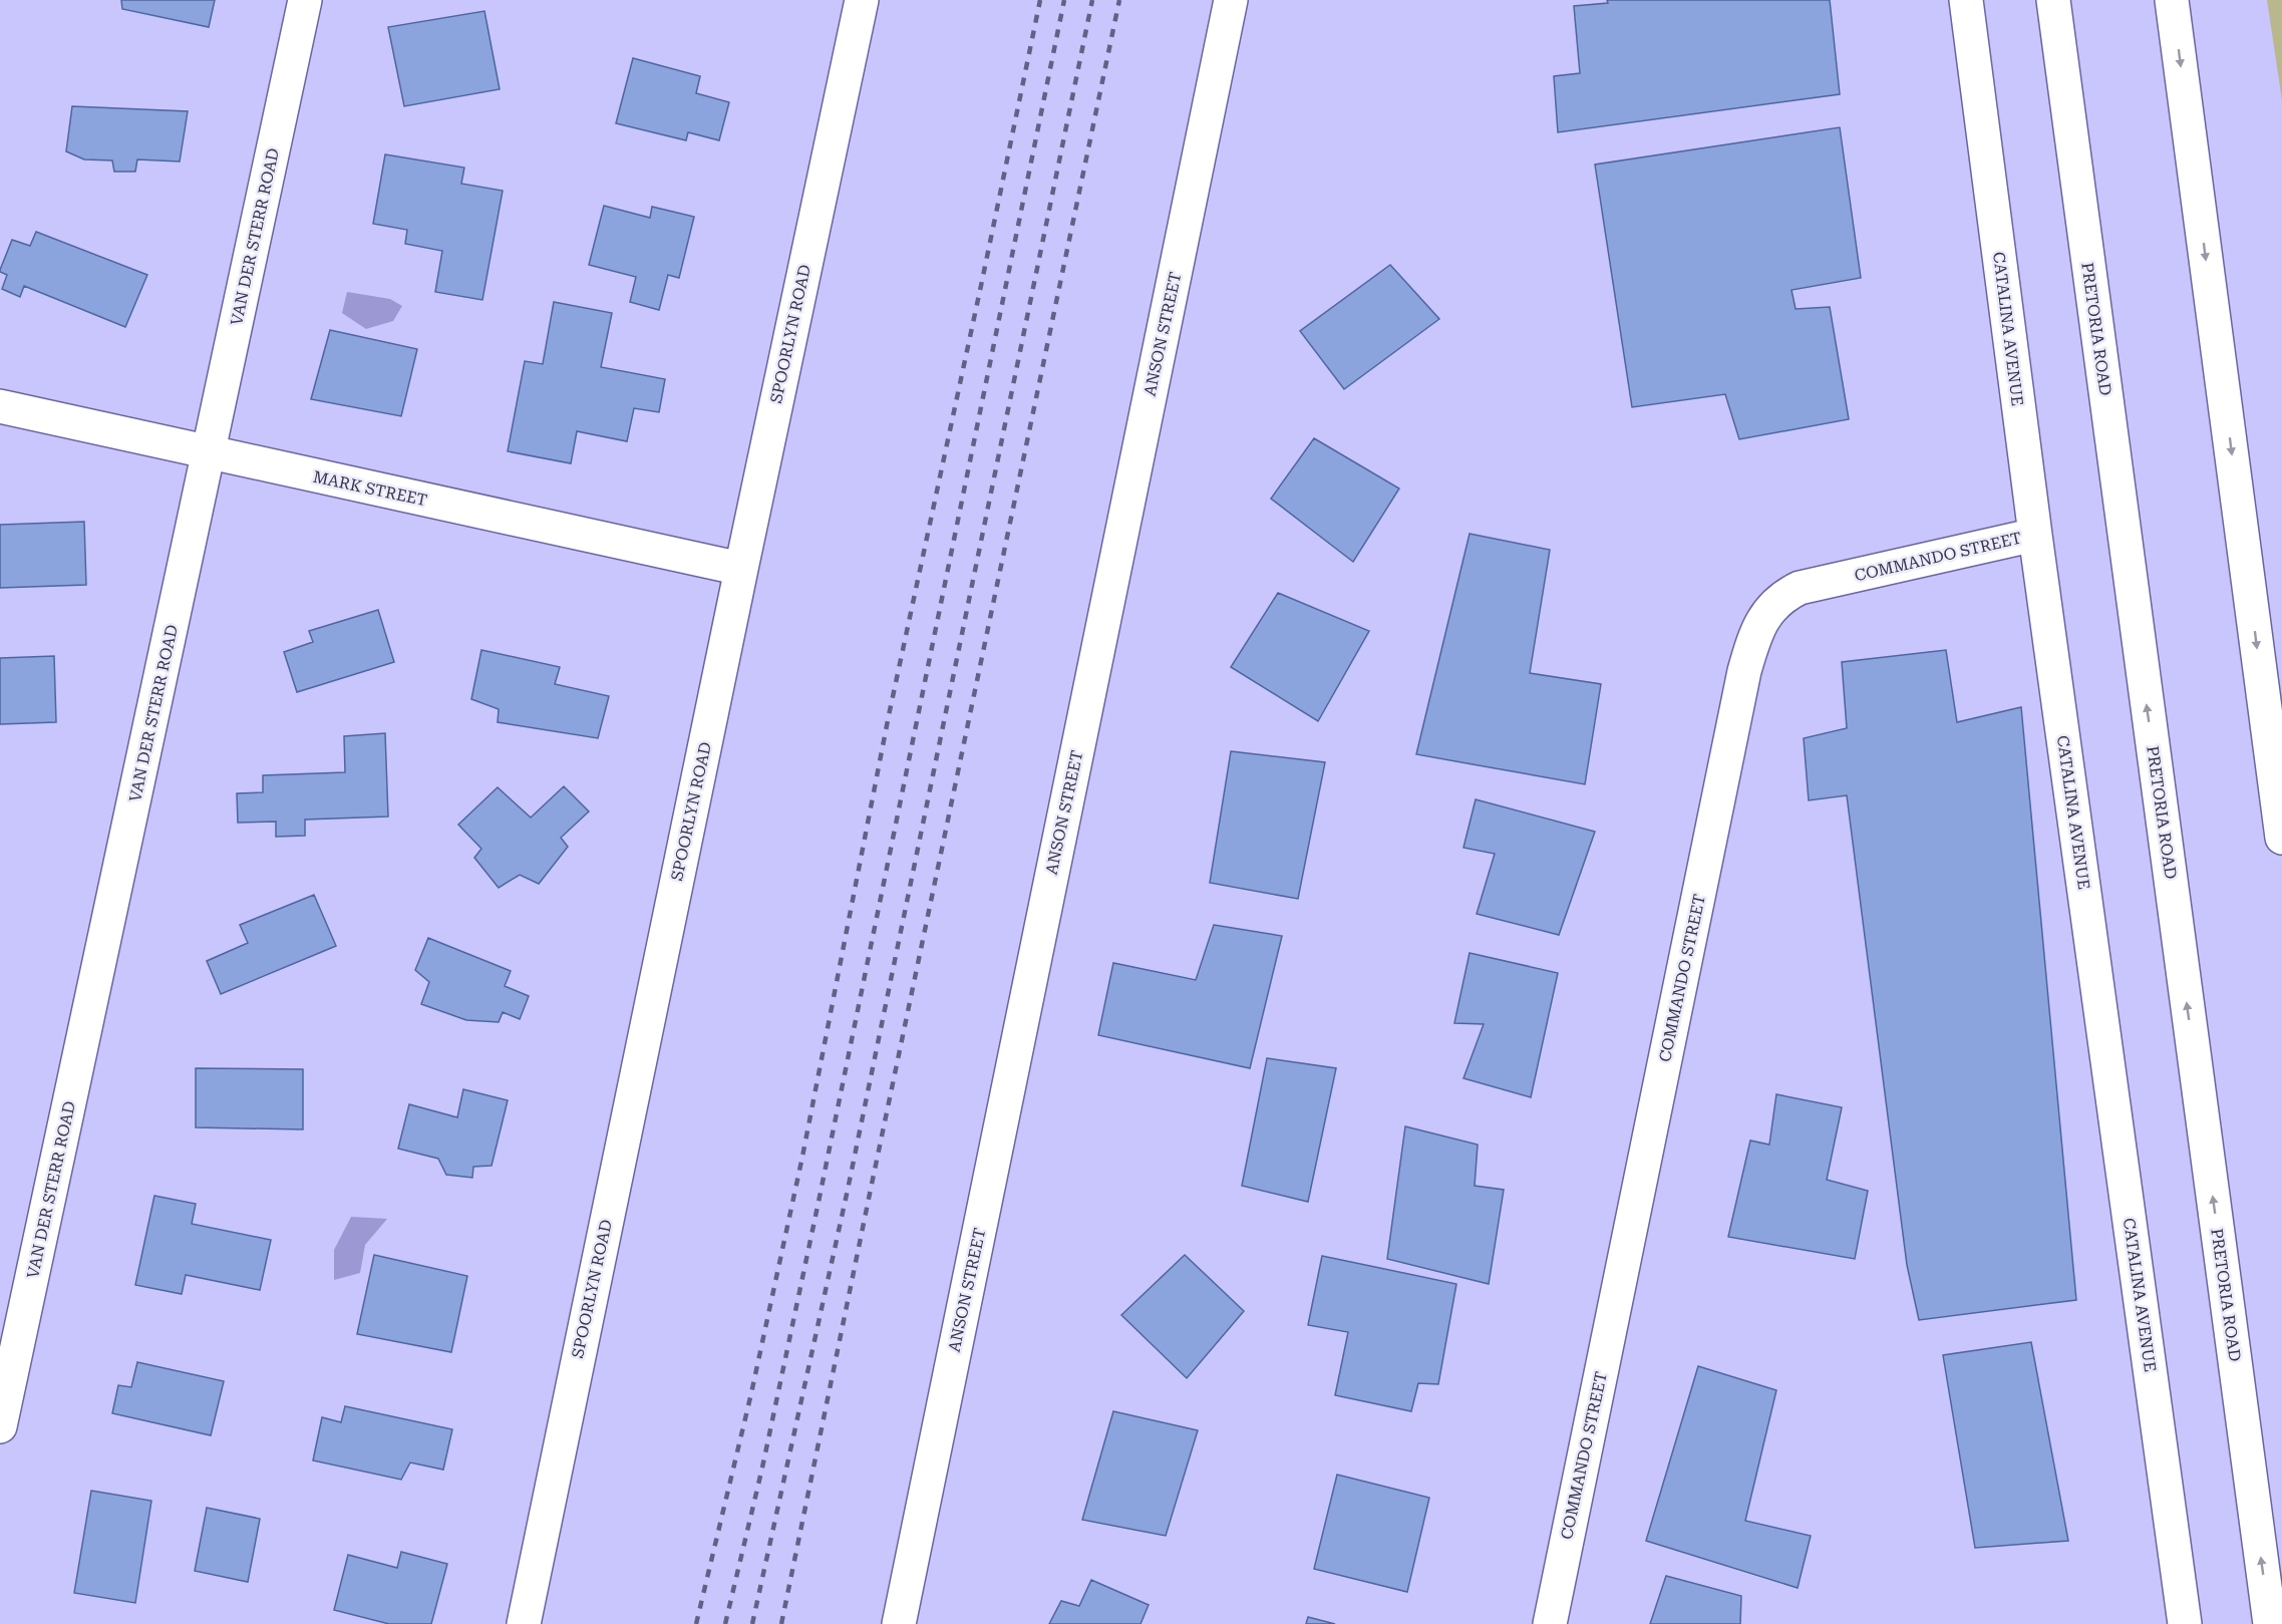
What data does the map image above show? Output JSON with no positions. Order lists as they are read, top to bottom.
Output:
{
  "streets": {
    "street": [
      "VAN DER STERR ROAD",
      "CATALINA AVENUE",
      "PRETORIA ROAD",
      "SPOORLYN ROAD",
      "ANSON STREET",
      "MARK STREET",
      "COMMANDO STREET"
    ]
  },
  "crossings": [
    ["VAN DER STERR ROAD", "MARK STREET"],
    ["CATALINA AVENUE", "COMMANDO STREET"],
    ["SPOORLYN ROAD", "MARK STREET"]
  ]
}
